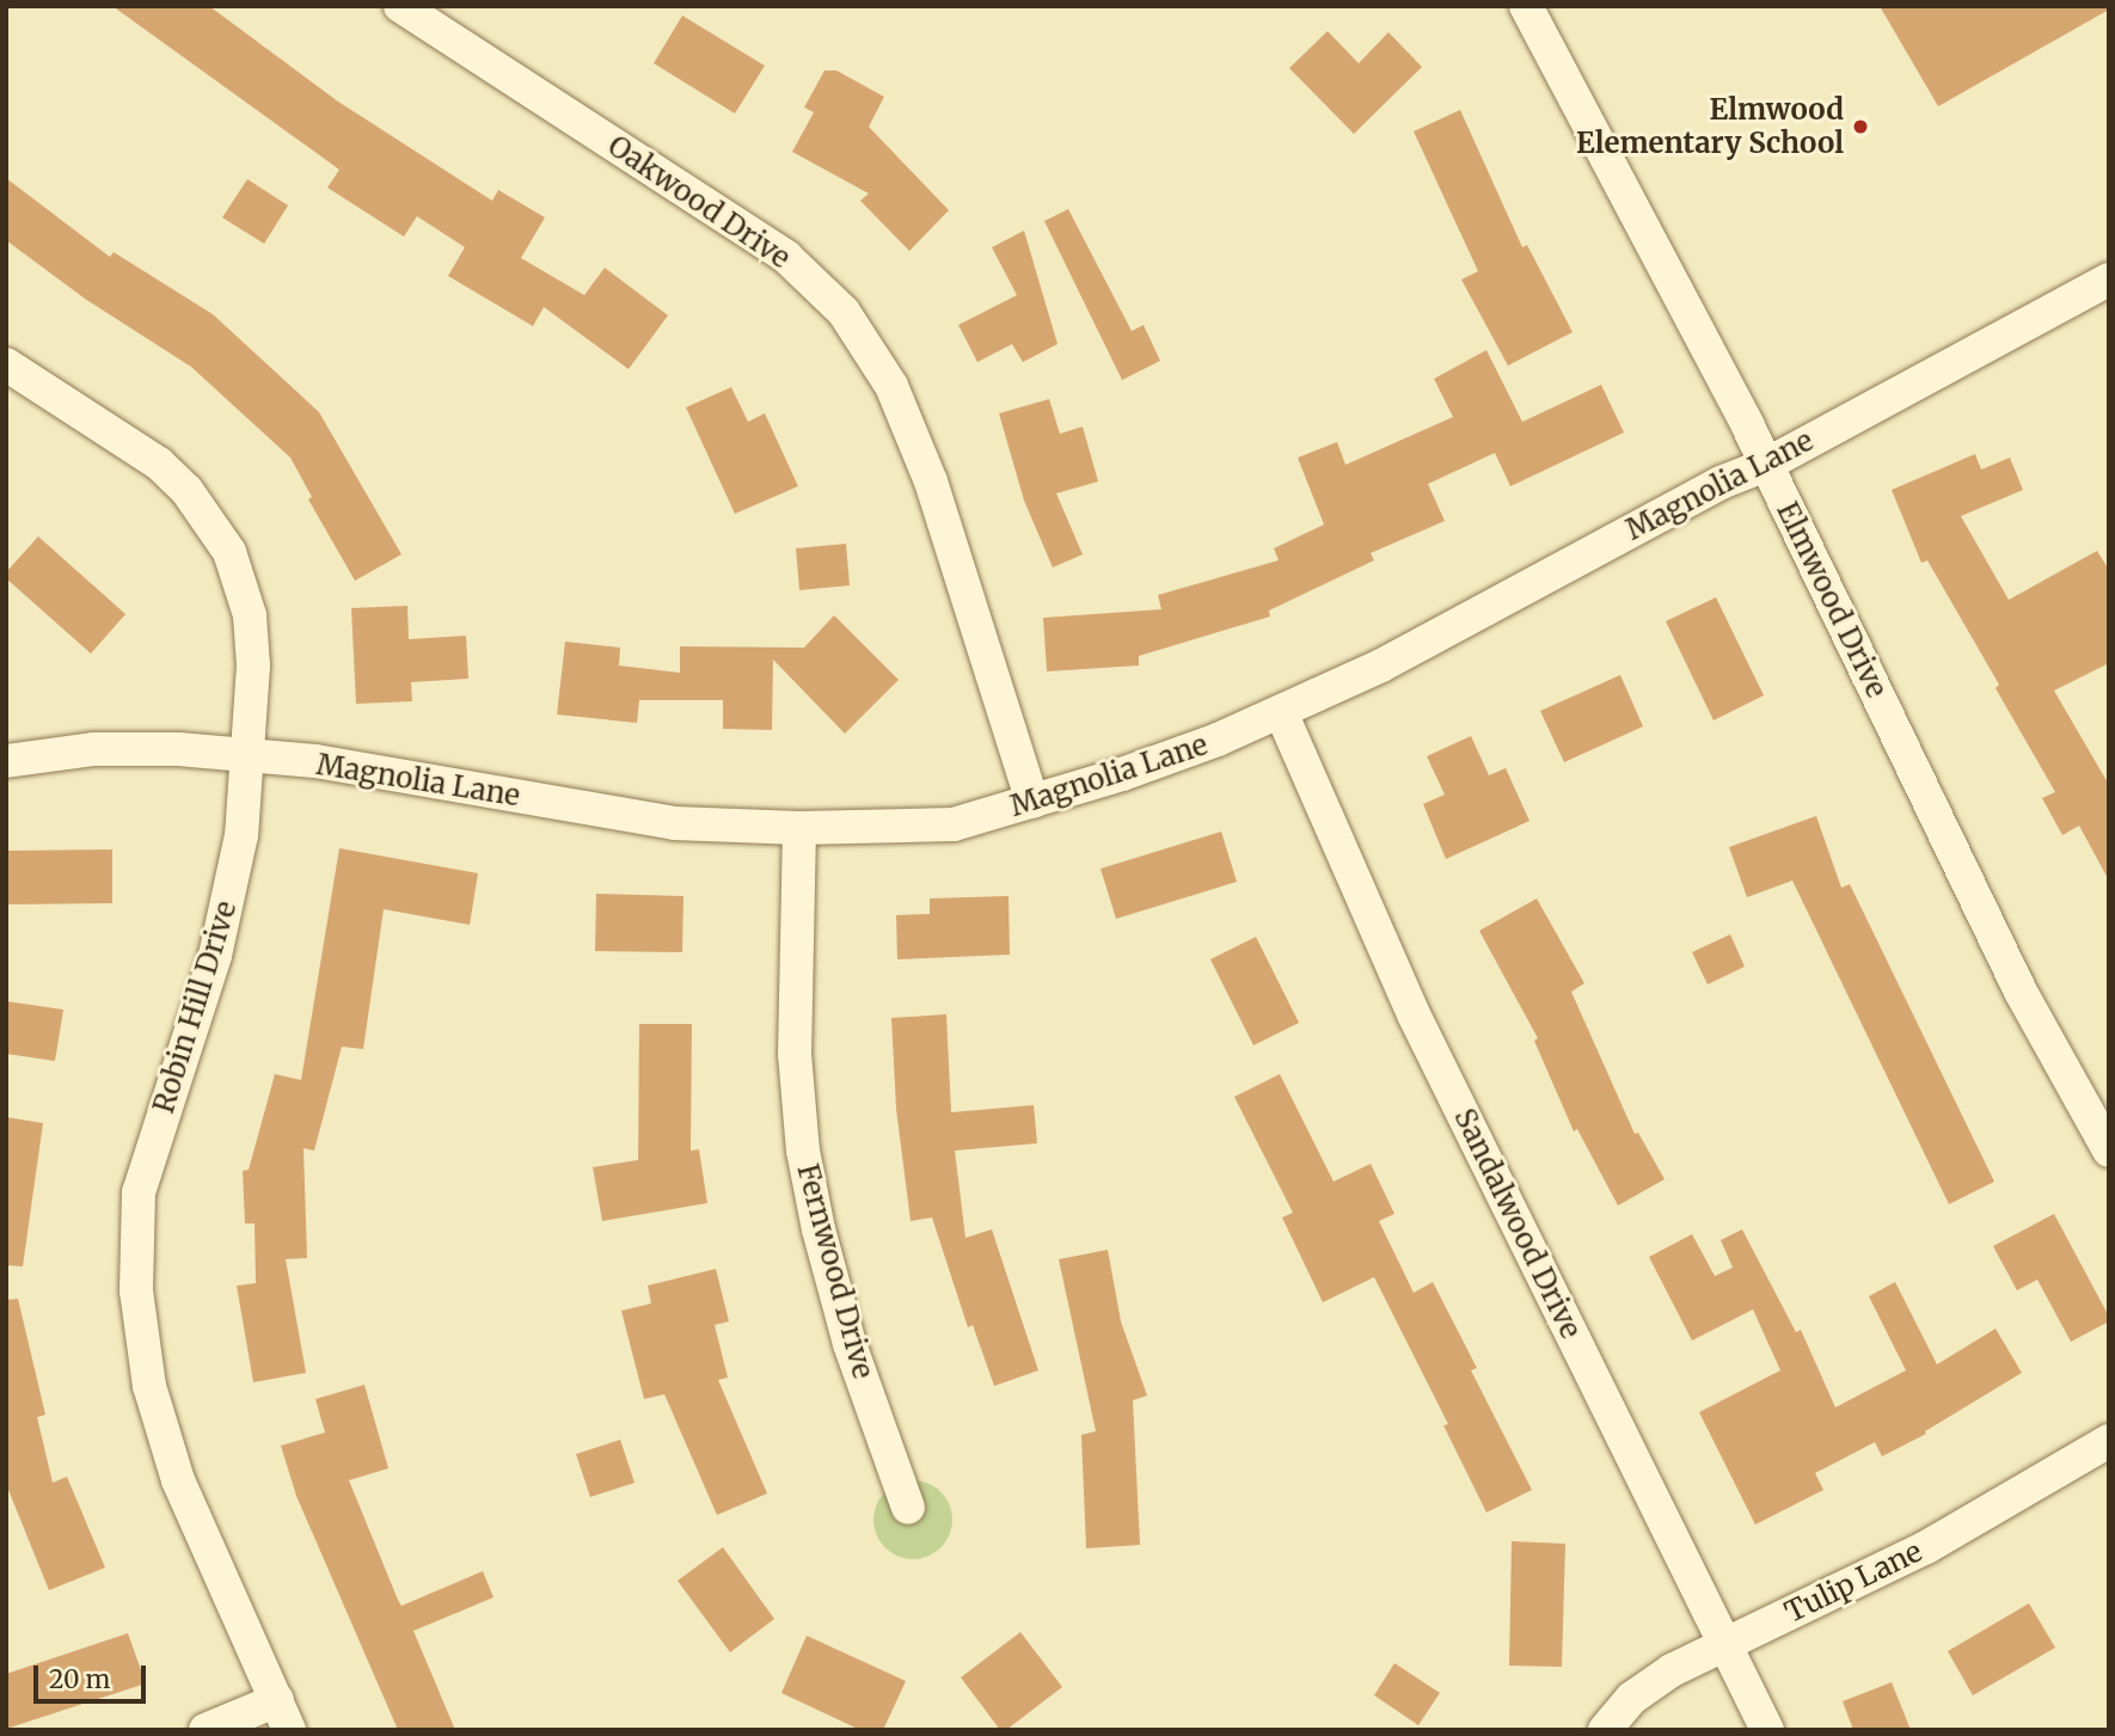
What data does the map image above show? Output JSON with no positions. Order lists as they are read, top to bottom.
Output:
{
  "streets": {
    "street": [
      "Oakwood Drive",
      "Magnolia Lane",
      "Elmwood Drive",
      "Robin Hill Drive",
      "Sandalwood Drive",
      "Fernwood Drive",
      "Tulip Lane"
    ]
  },
  "crossings": [
    ["Oakwood Drive", "Magnolia Lane"],
    ["Magnolia Lane", "Elmwood Drive"],
    ["Magnolia Lane", "Robin Hill Drive"],
    ["Magnolia Lane", "Sandalwood Drive"],
    ["Magnolia Lane", "Fernwood Drive"],
    ["Sandalwood Drive", "Tulip Lane"]
  ],
  "places": ["Elmwood Elementary School"],
  "scale_bar": "20 m"
}
